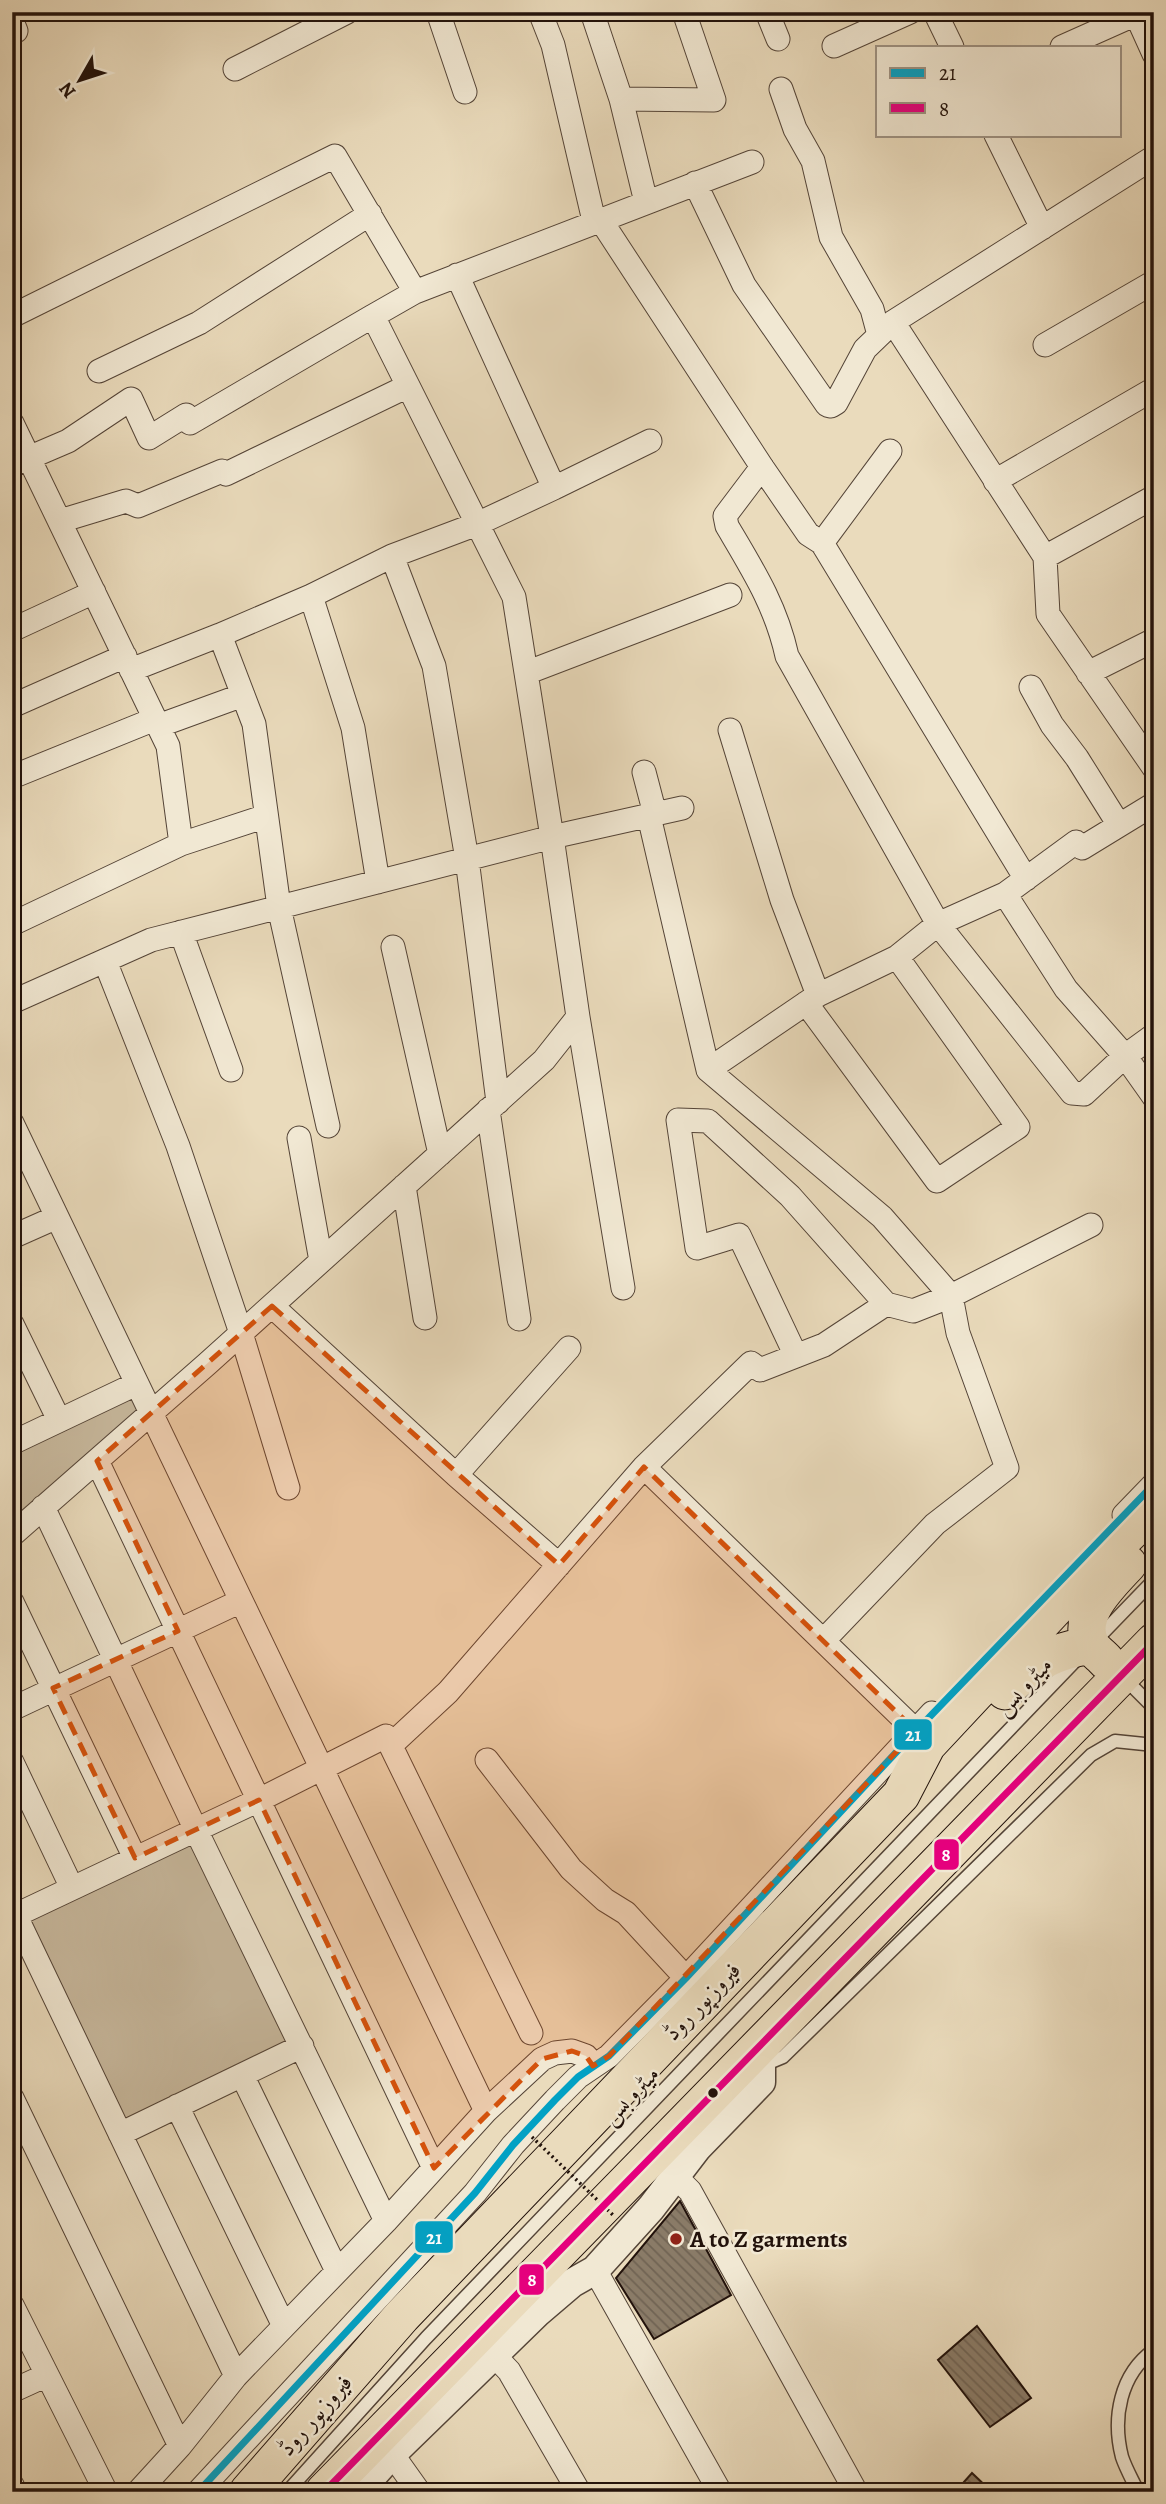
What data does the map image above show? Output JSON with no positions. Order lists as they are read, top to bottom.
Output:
{
  "streets": {
    "main road": ["فیروزپور روڈ"],
    "lane": ["میٹرو بس"]
  },
  "places": ["A to Z garments"],
  "lines": ["transit line 21", "transit line 8"],
  "legend": ["21", "8"],
  "north": "bottom left"
}
